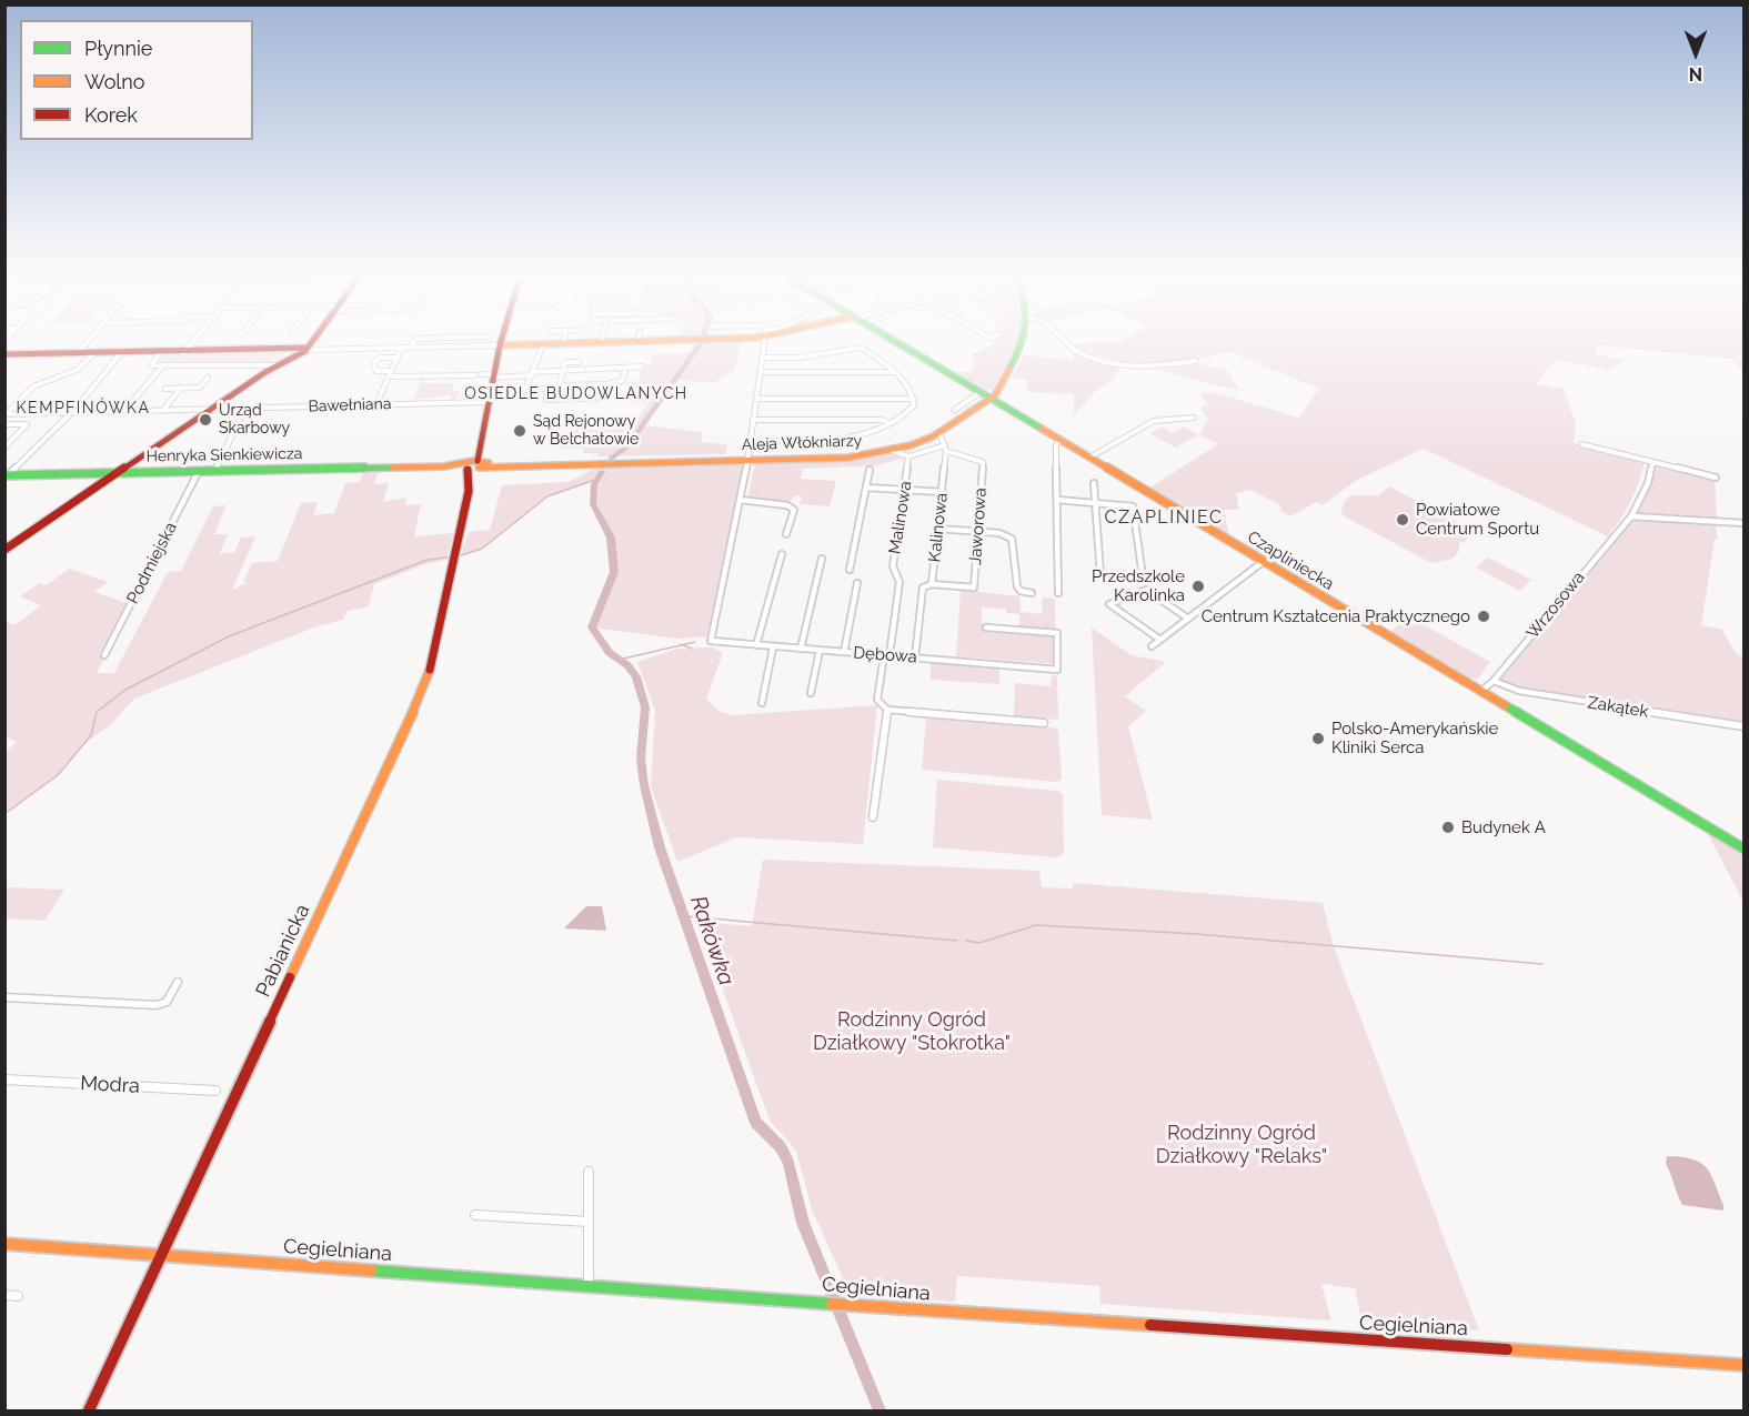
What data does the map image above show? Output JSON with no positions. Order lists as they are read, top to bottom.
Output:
{
  "streets": {
    "street": [
      "Bawełniana",
      "Aleja Włókniarzy",
      "Henryka Sienkiewicza",
      "Malinowa",
      "Jaworowa",
      "Kalinowa",
      "Czapliniecka",
      "Podmiejska",
      "Wrzosowa",
      "Dębowa",
      "Zakątek",
      "Pabianicka",
      "Modra",
      "Cegielniana"
    ]
  },
  "crossings": [
    ["Bawełniana", "Pabianicka"],
    ["Aleja Włókniarzy", "Henryka Sienkiewicza"],
    ["Aleja Włókniarzy", "Kalinowa"],
    ["Aleja Włókniarzy", "Czapliniecka"],
    ["Aleja Włókniarzy", "Pabianicka"],
    ["Henryka Sienkiewicza", "Podmiejska"],
    ["Henryka Sienkiewicza", "Pabianicka"],
    ["Malinowa", "Dębowa"],
    ["Jaworowa", "Kalinowa"],
    ["Kalinowa", "Dębowa"],
    ["Czapliniecka", "Wrzosowa"],
    ["Wrzosowa", "Zakątek"],
    ["Pabianicka", "Cegielniana"]
  ],
  "districts": ["OSIEDLE BUDOWLANYCH", "KEMPFINÓWKA", "CZAPLINIEC"],
  "water": ["Rakówka"],
  "parks": ["Rodzinny Ogród Działkowy \"Stokrotka\"", "Rodzinny Ogród Działkowy \"Relaks\""],
  "places": [
    "Urząd Skarbowy",
    "Sąd Rejonowy w Bełchatowie",
    "Powiatowe Centrum Sportu",
    "Przedszkole Karolinka",
    "Centrum Kształcenia Praktycznego",
    "Polsko-Amerykańskie Kliniki Serca",
    "Budynek A"
  ],
  "legend": ["Płynnie", "Wolno", "Korek"],
  "north": "bottom"
}
